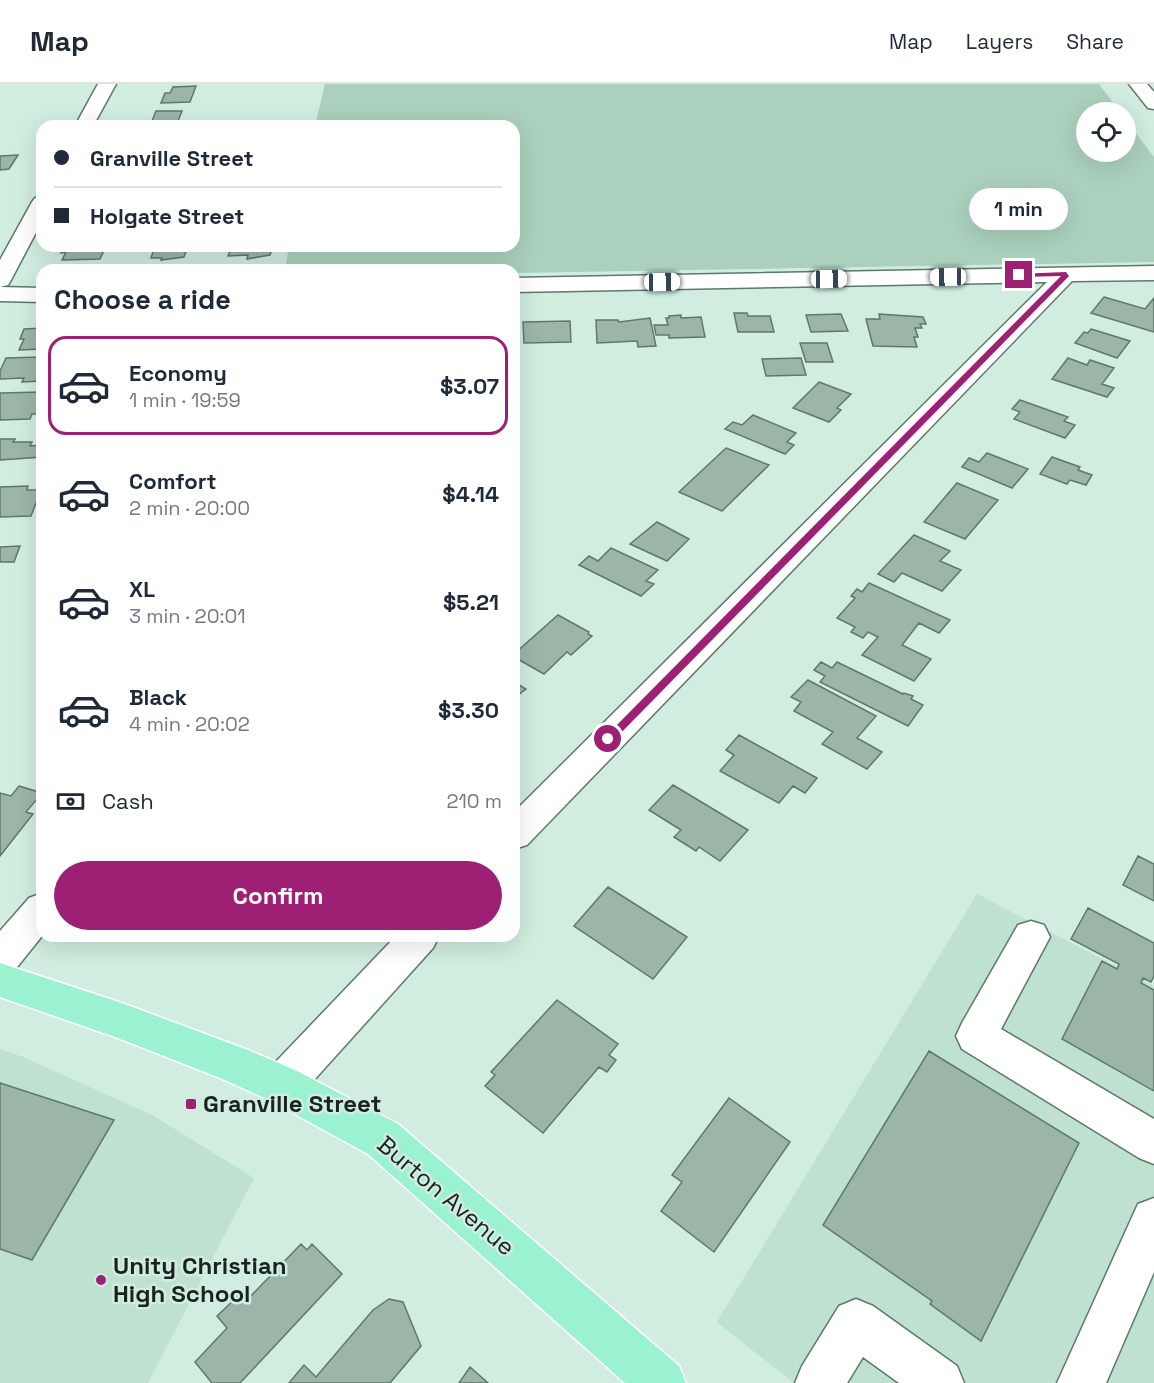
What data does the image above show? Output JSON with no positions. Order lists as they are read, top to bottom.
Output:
{
  "streets": {
    "main road": ["Burton Avenue"]
  },
  "places": {
    "transit": ["Granville Street"],
    "other": ["Unity Christian High School"]
  },
  "page": {
    "header": "Map",
    "nav": ["Map", "Layers", "Share"],
    "banner": ["Granville Street", "Holgate Street"],
    "bubble": "1 min",
    "heading": "Choose a ride",
    "list": [
      {
        "name": "Economy",
        "note": "1 min · 19:59",
        "value": "$3.07"
      },
      {
        "name": "Comfort",
        "note": "2 min · 20:00",
        "value": "$4.14"
      },
      {
        "name": "XL",
        "note": "3 min · 20:01",
        "value": "$5.21"
      },
      {
        "name": "Black",
        "note": "4 min · 20:02",
        "value": "$3.30"
      }
    ],
    "pay": ["Cash", "210 m"],
    "buttons": "Confirm"
  }
}
